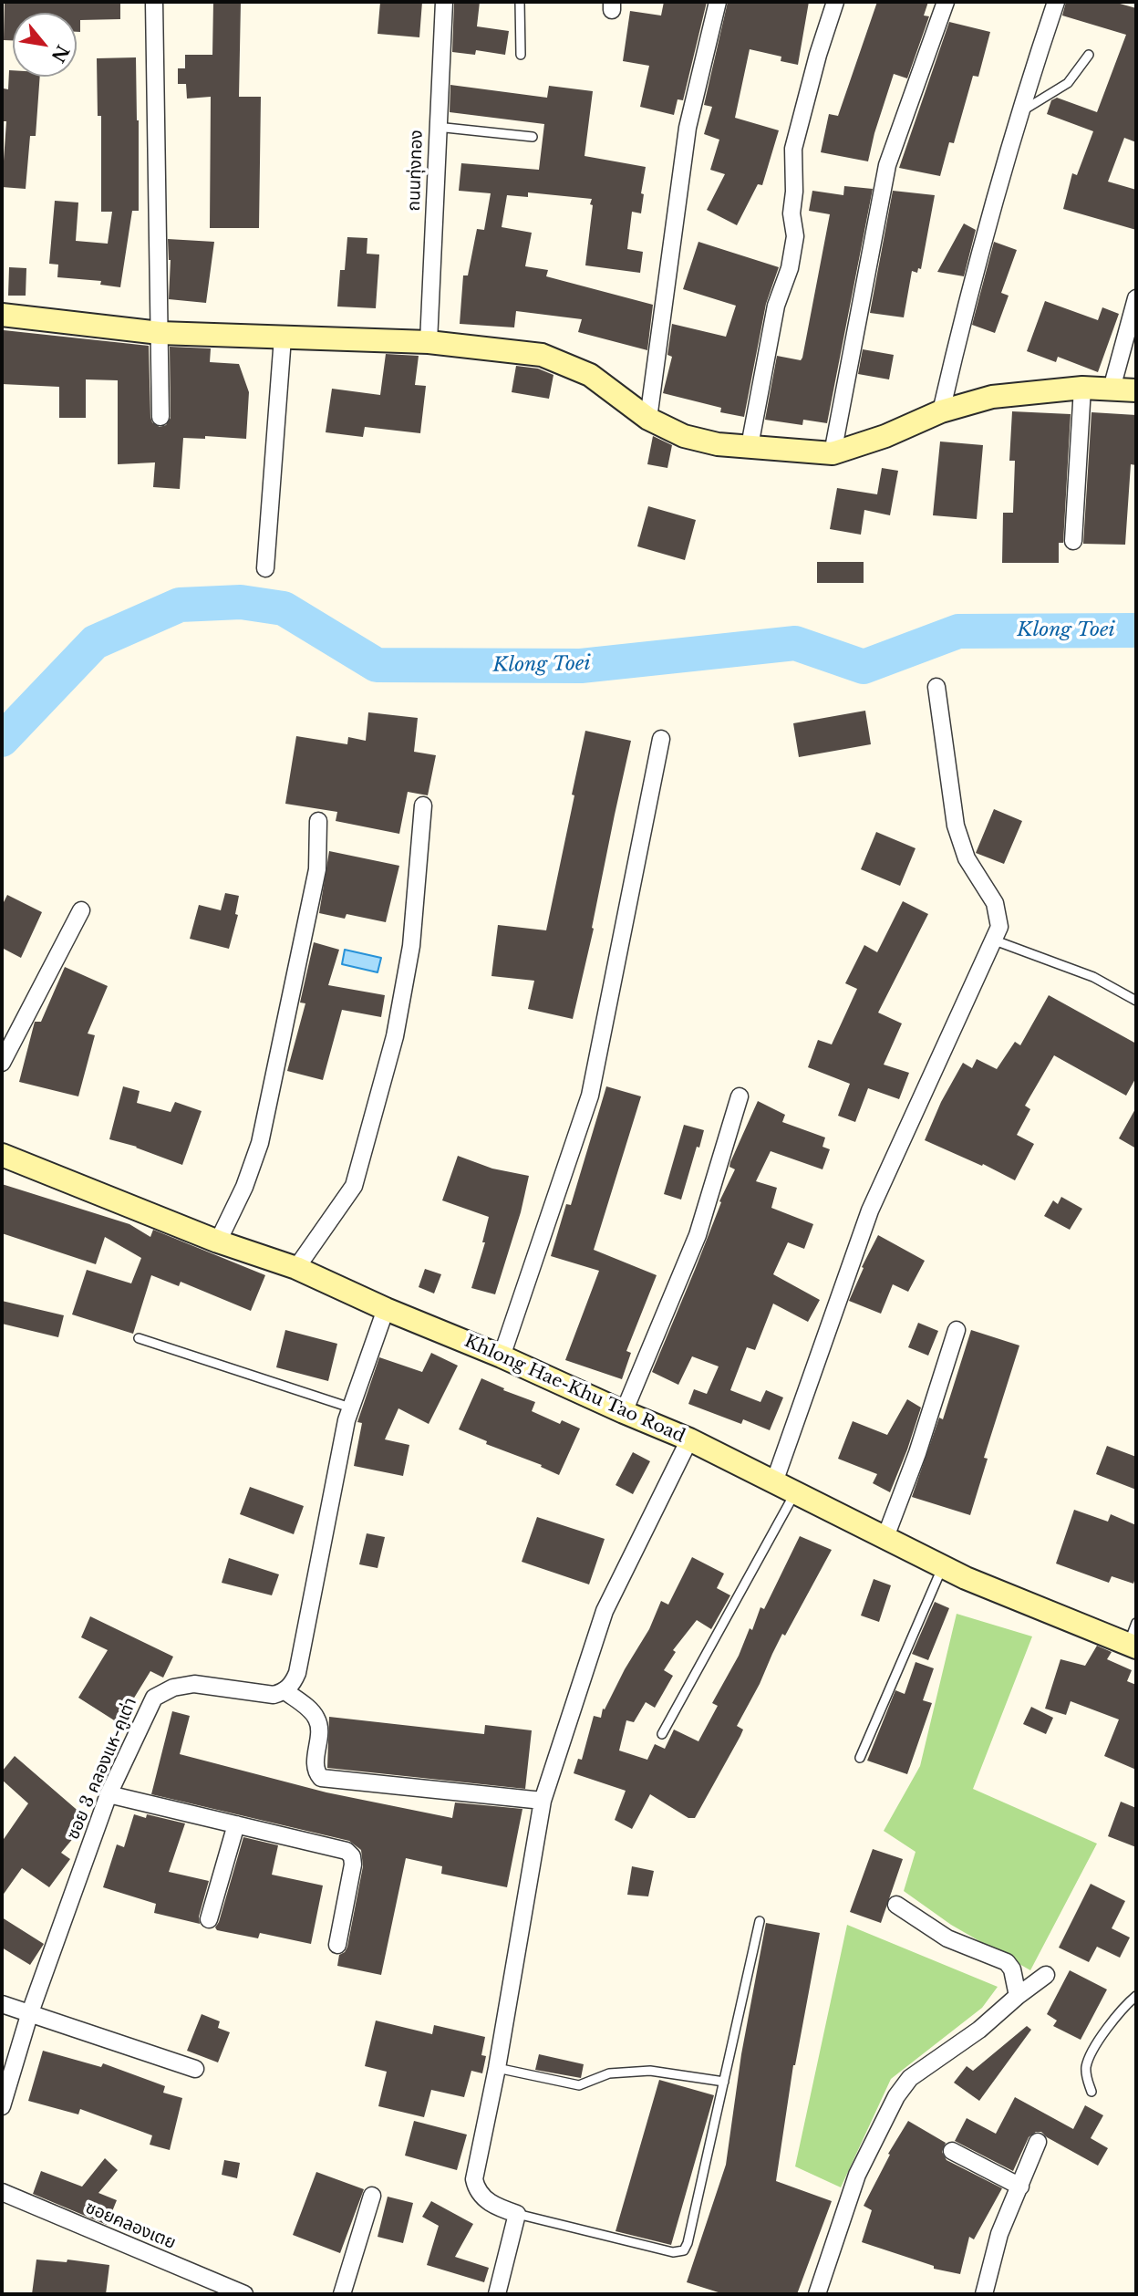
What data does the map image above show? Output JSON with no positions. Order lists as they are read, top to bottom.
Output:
{
  "streets": {
    "street": [
      "ถนนทุ่งทอง",
      "Khlong Hae-Khu Tao Road",
      "ซอย 3 คลองแห-คูเต่า",
      "ซอยคลองเตย"
    ]
  },
  "water": ["Klong Toei"],
  "north": "bottom right"
}
